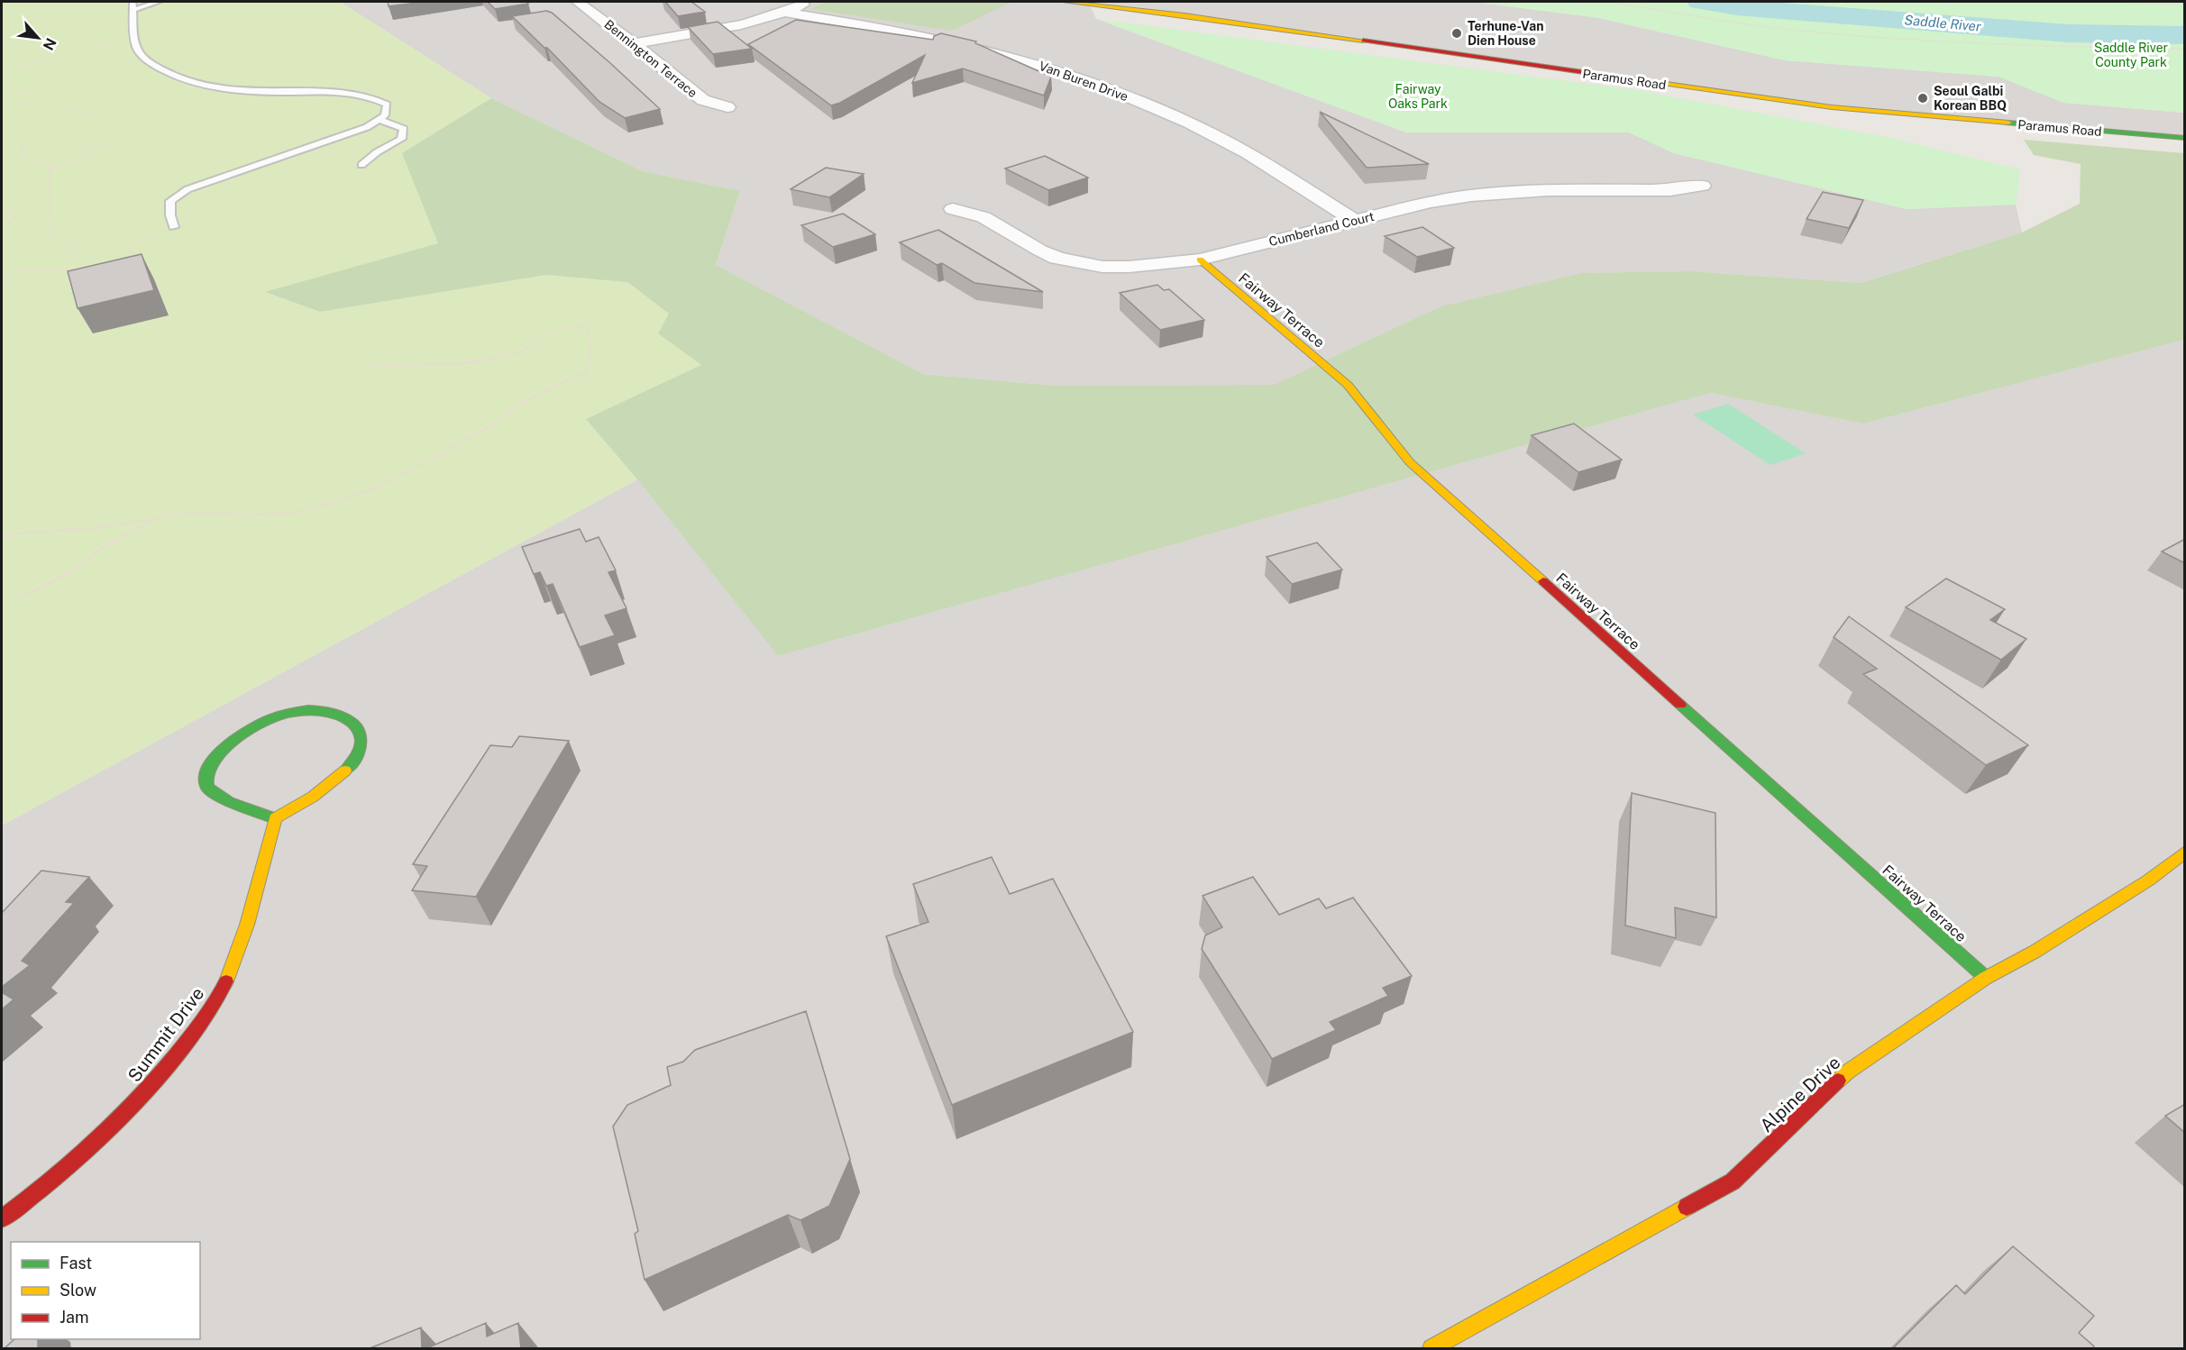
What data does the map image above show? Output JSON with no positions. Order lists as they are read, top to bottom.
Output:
{
  "streets": {
    "street": [
      "Bennington Terrace",
      "Paramus Road",
      "Van Buren Drive",
      "Cumberland Court",
      "Fairway Terrace",
      "Summit Drive",
      "Alpine Drive"
    ]
  },
  "crossings": [
    ["Van Buren Drive", "Cumberland Court"],
    ["Cumberland Court", "Fairway Terrace"],
    ["Fairway Terrace", "Alpine Drive"]
  ],
  "water": ["Saddle River"],
  "parks": ["Saddle River County Park", "Fairway Oaks Park"],
  "places": ["Terhune-Van Dien House", "Seoul Galbi Korean BBQ"],
  "legend": ["Fast", "Slow", "Jam"],
  "north": "bottom right"
}
